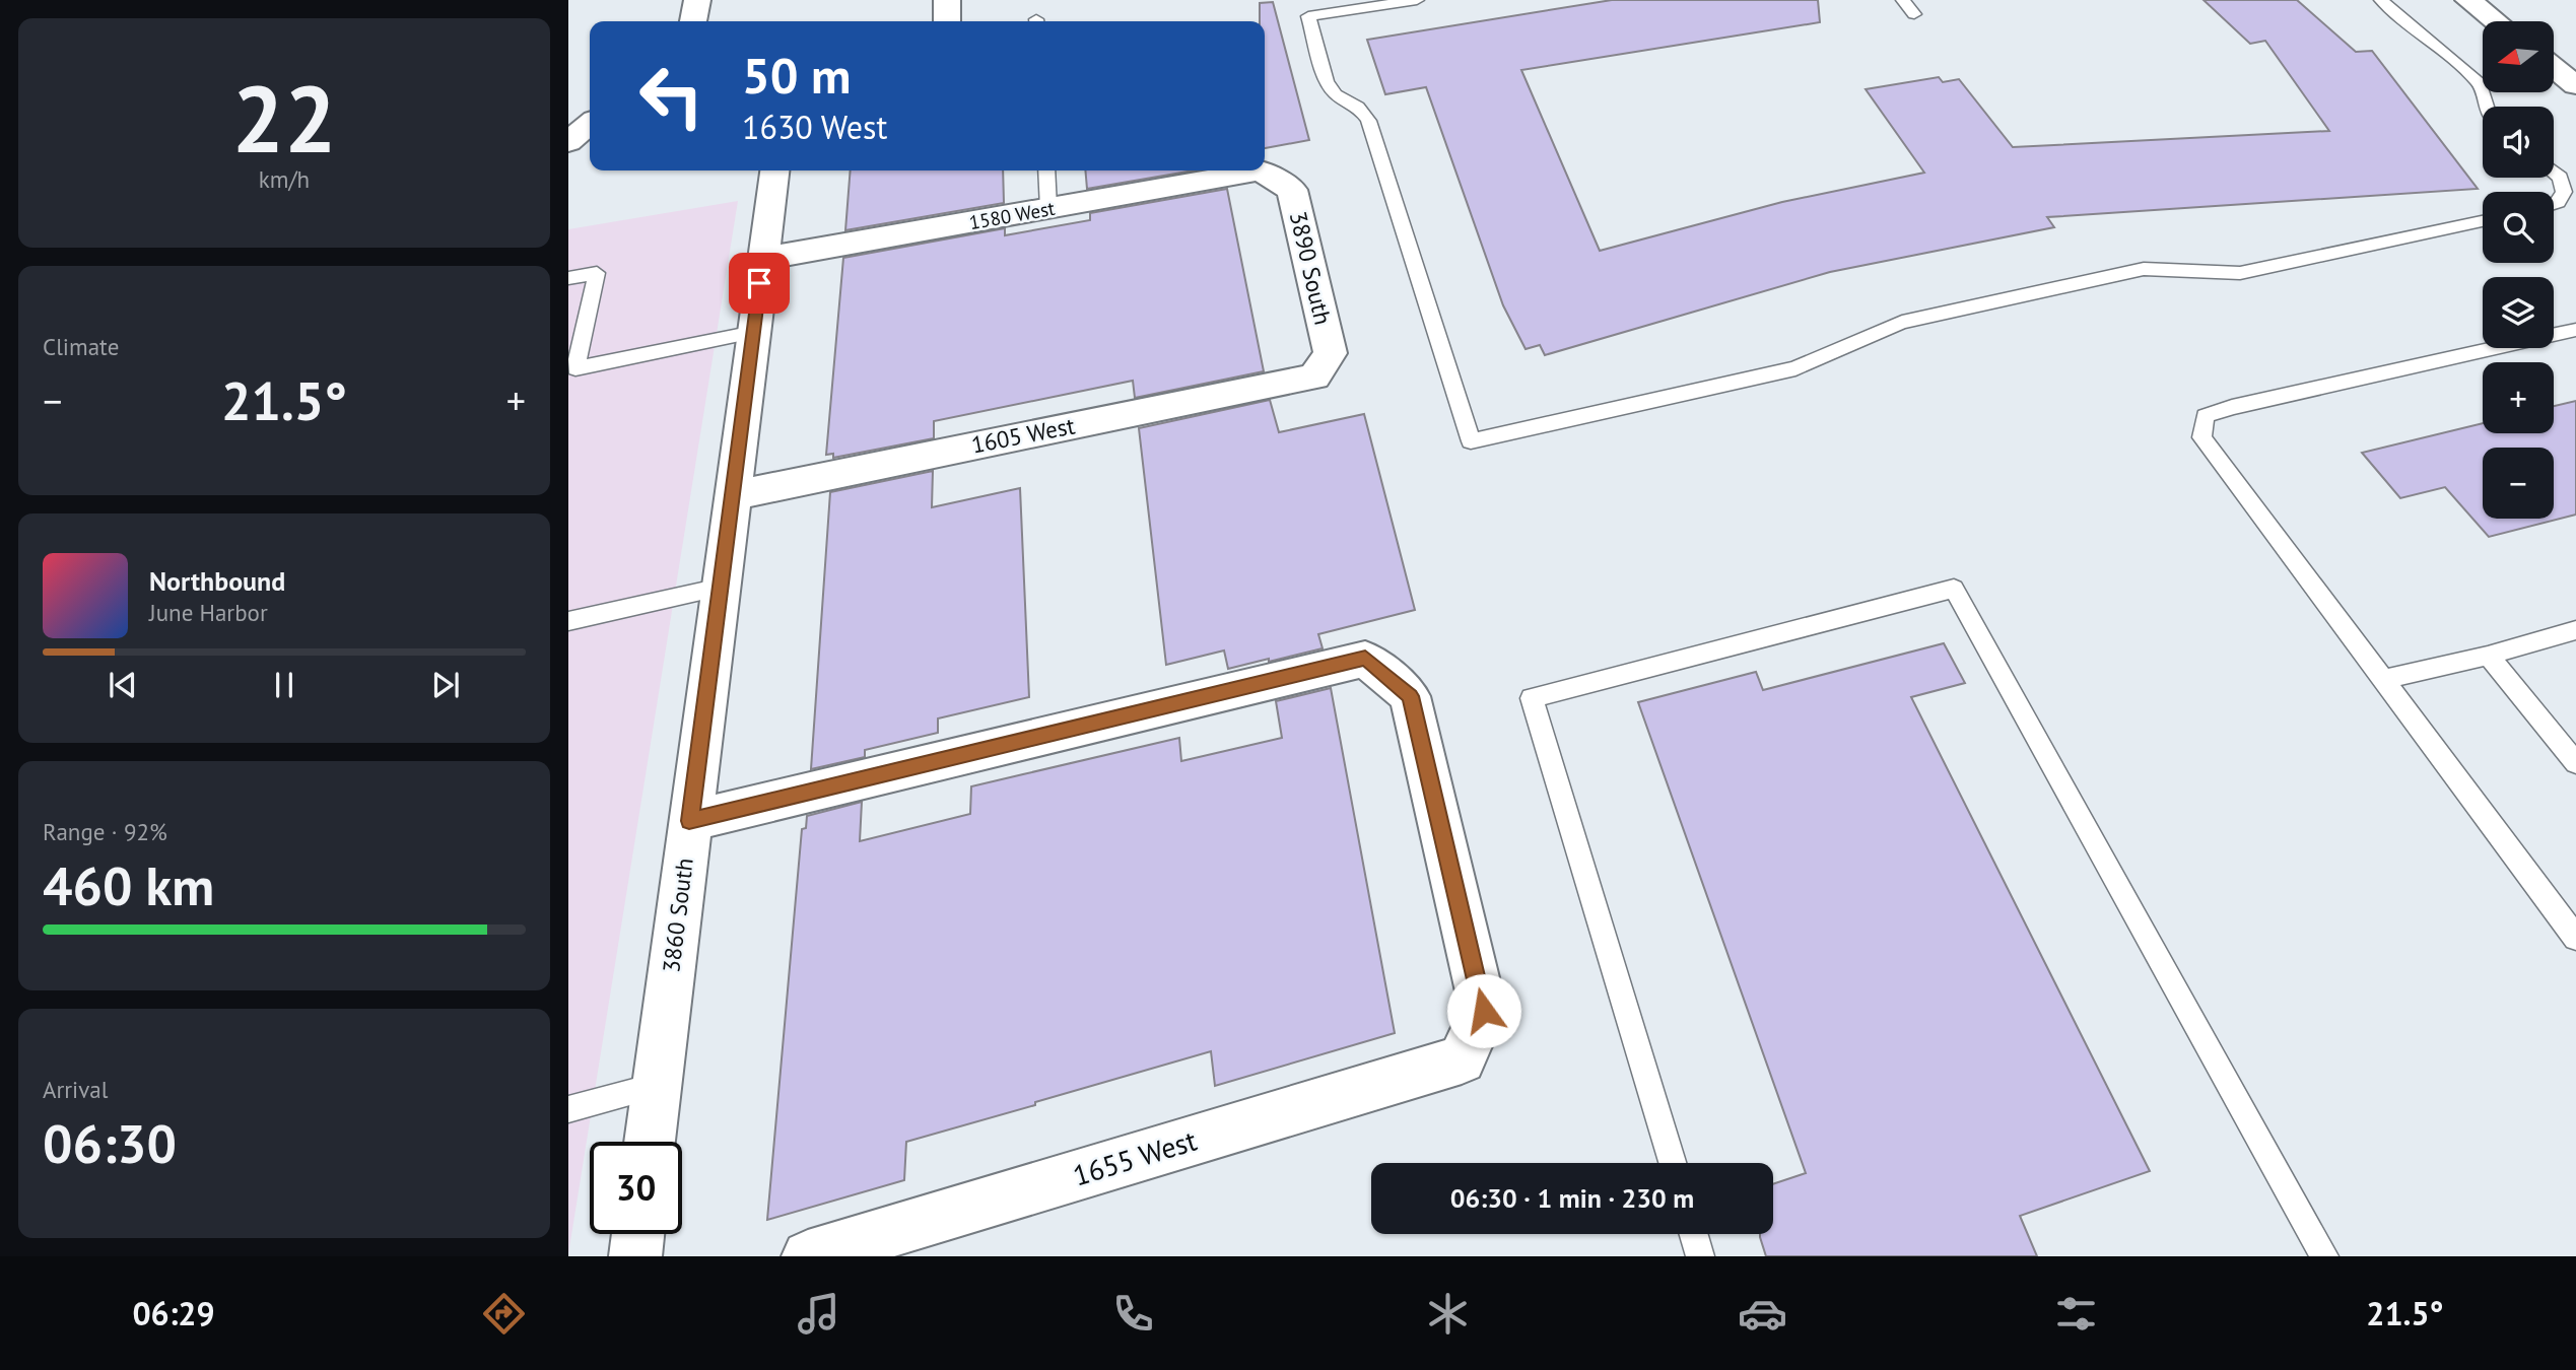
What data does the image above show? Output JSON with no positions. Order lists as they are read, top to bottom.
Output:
{
  "streets": {
    "street": [
      "1580 West",
      "3890 South",
      "1605 West",
      "3860 South",
      "1655 West"
    ]
  },
  "crossings": [
    ["1580 West", "3890 South"],
    ["1580 West", "3860 South"],
    ["3890 South", "1605 West"],
    ["1605 West", "3860 South"],
    ["3860 South", "1655 West"]
  ],
  "north": "left",
  "page": {
    "tile": [
      ["22", "km/h"],
      "Climate",
      ["Range · 92%", "460 km"],
      ["Arrival", "06:30"]
    ],
    "map_buttons": ["+", "−"],
    "turn": ["50 m", "1630 West"],
    "heat": ["−", "21.5°", "+"],
    "song": ["Northbound", "June Harbor"],
    "limit": "30",
    "trip": "06:30 · 1 min · 230 m",
    "tabs": ["06:29", "21.5°"]
  }
}
